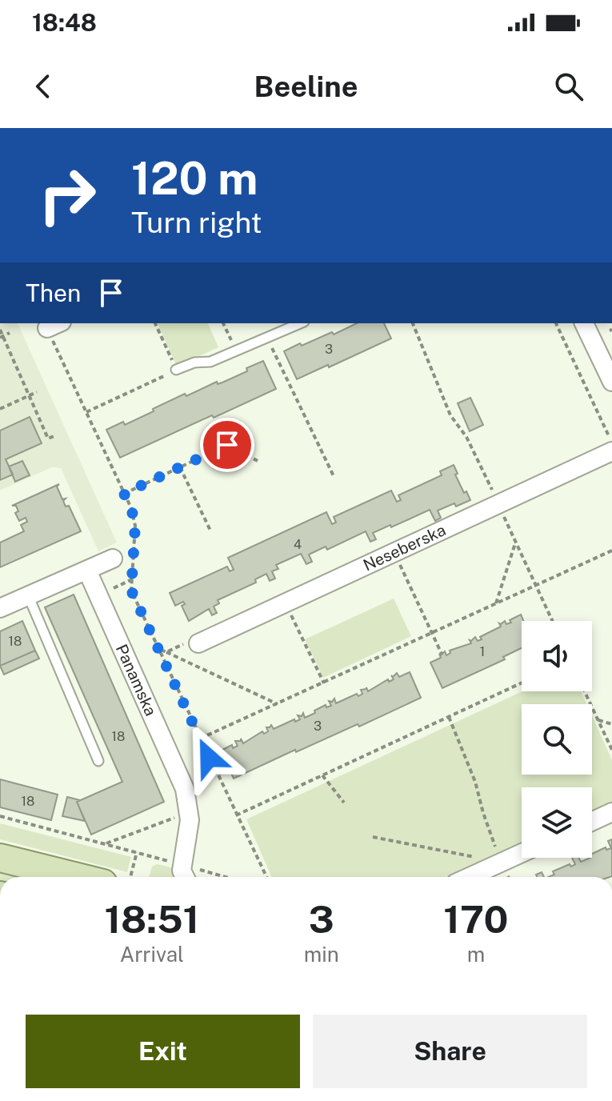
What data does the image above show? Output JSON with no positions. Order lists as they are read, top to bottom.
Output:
{
  "streets": {
    "street": ["Neseberska", "Panamska"]
  },
  "house_numbers": [
    "3",
    "4",
    "18",
    "1",
    "3",
    "18",
    "18"
  ],
  "page": {
    "status": "18:48",
    "header": "Beeline",
    "turn": ["120 m", "Turn right"],
    "then": "Then",
    "eta": [
      "18:51",
      "Arrival",
      "3",
      "min",
      "170",
      "m"
    ],
    "buttons": ["Exit", "Share"]
  }
}
